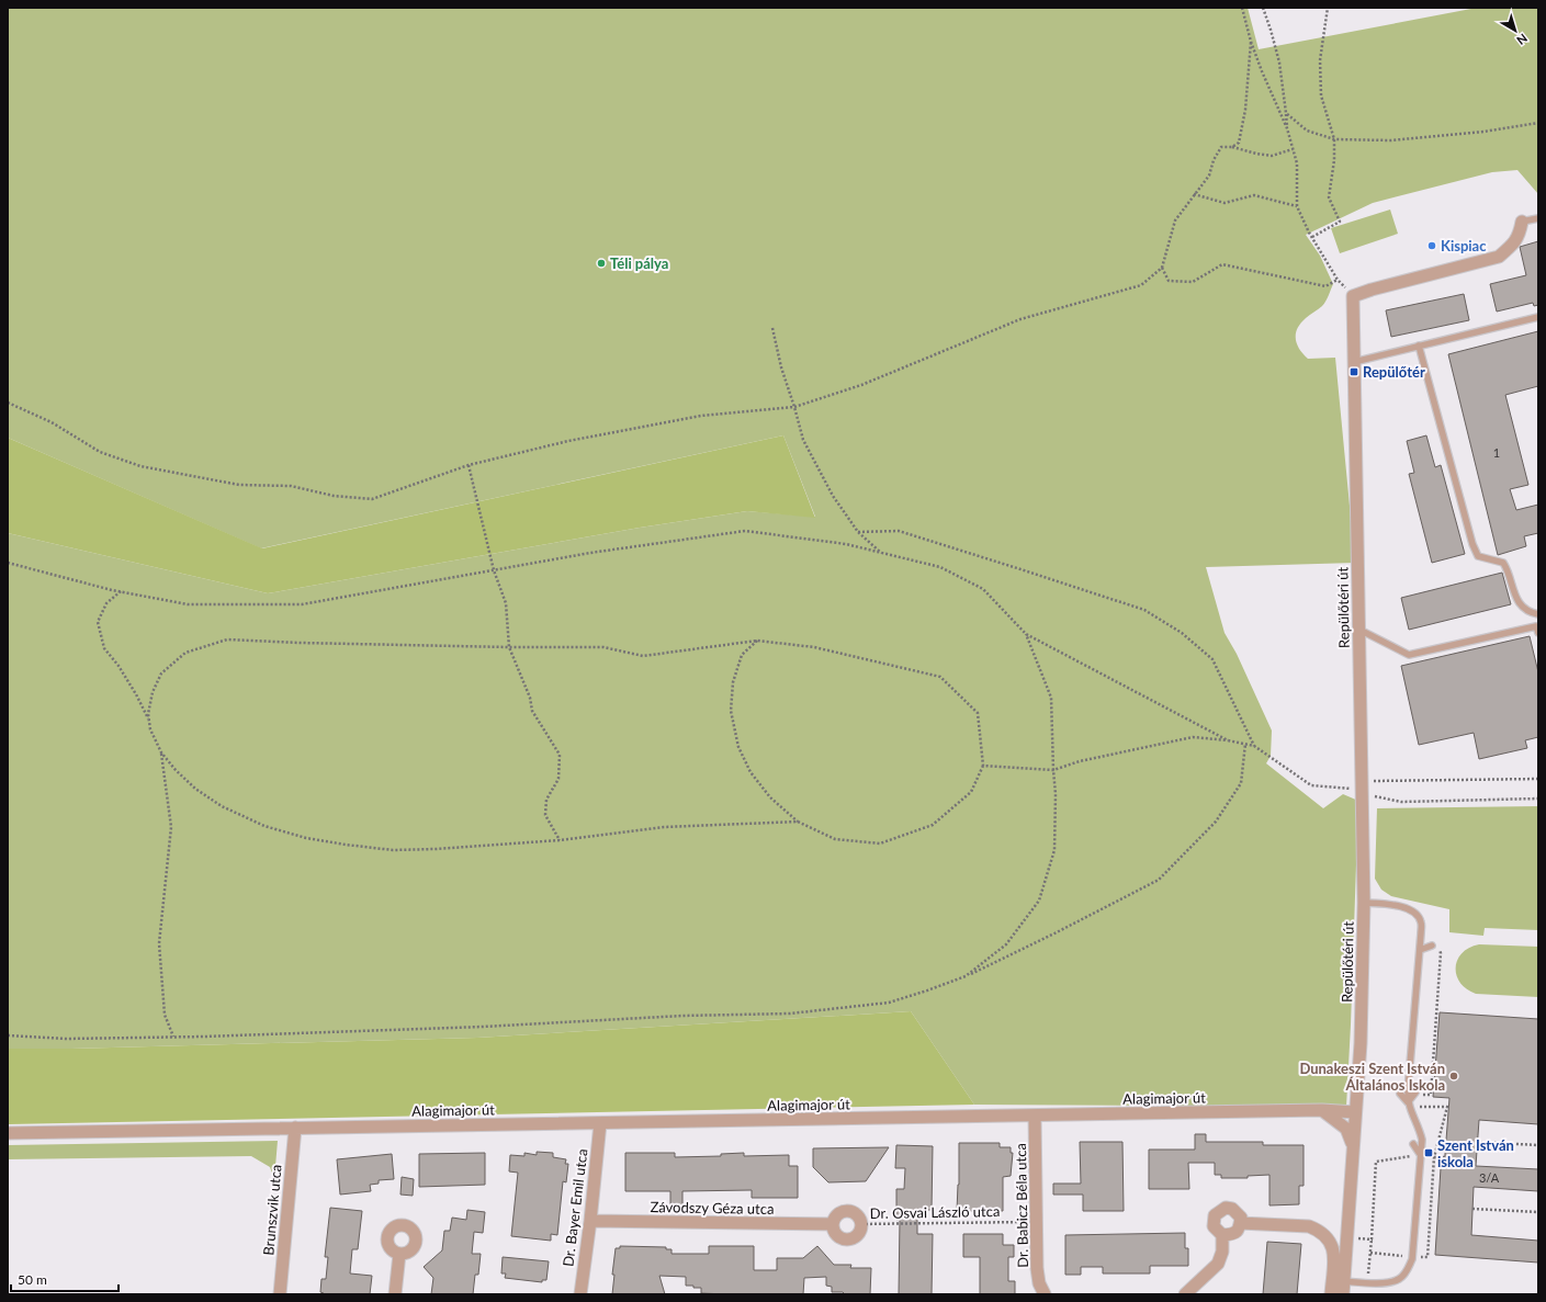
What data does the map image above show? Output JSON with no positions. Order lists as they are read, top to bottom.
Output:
{
  "streets": {
    "street": [
      "Repülőtéri út",
      "Alagimajor út",
      "Dr. Babicz Béla utca",
      "Dr. Bayer Emil utca",
      "Závodszy Géza utca",
      "Brunszvik utca"
    ],
    "path": ["Dr. Osvai László utca"]
  },
  "crossings": [
    ["Repülőtéri út", "Alagimajor út"],
    ["Alagimajor út", "Dr. Babicz Béla utca"],
    ["Alagimajor út", "Dr. Bayer Emil utca"],
    ["Alagimajor út", "Brunszvik utca"],
    ["Dr. Babicz Béla utca", "Dr. Osvai László utca"],
    ["Dr. Bayer Emil utca", "Závodszy Géza utca"],
    ["Závodszy Géza utca", "Dr. Osvai László utca"]
  ],
  "places": {
    "other": ["Kispiac", "Téli pálya", "Dunakeszi Szent István Általános Iskola"],
    "transit": ["Repülőtér", "Szent István iskola"]
  },
  "house_numbers": ["1", "3/A"],
  "scale_bar": "50 m",
  "north": "bottom right"
}
